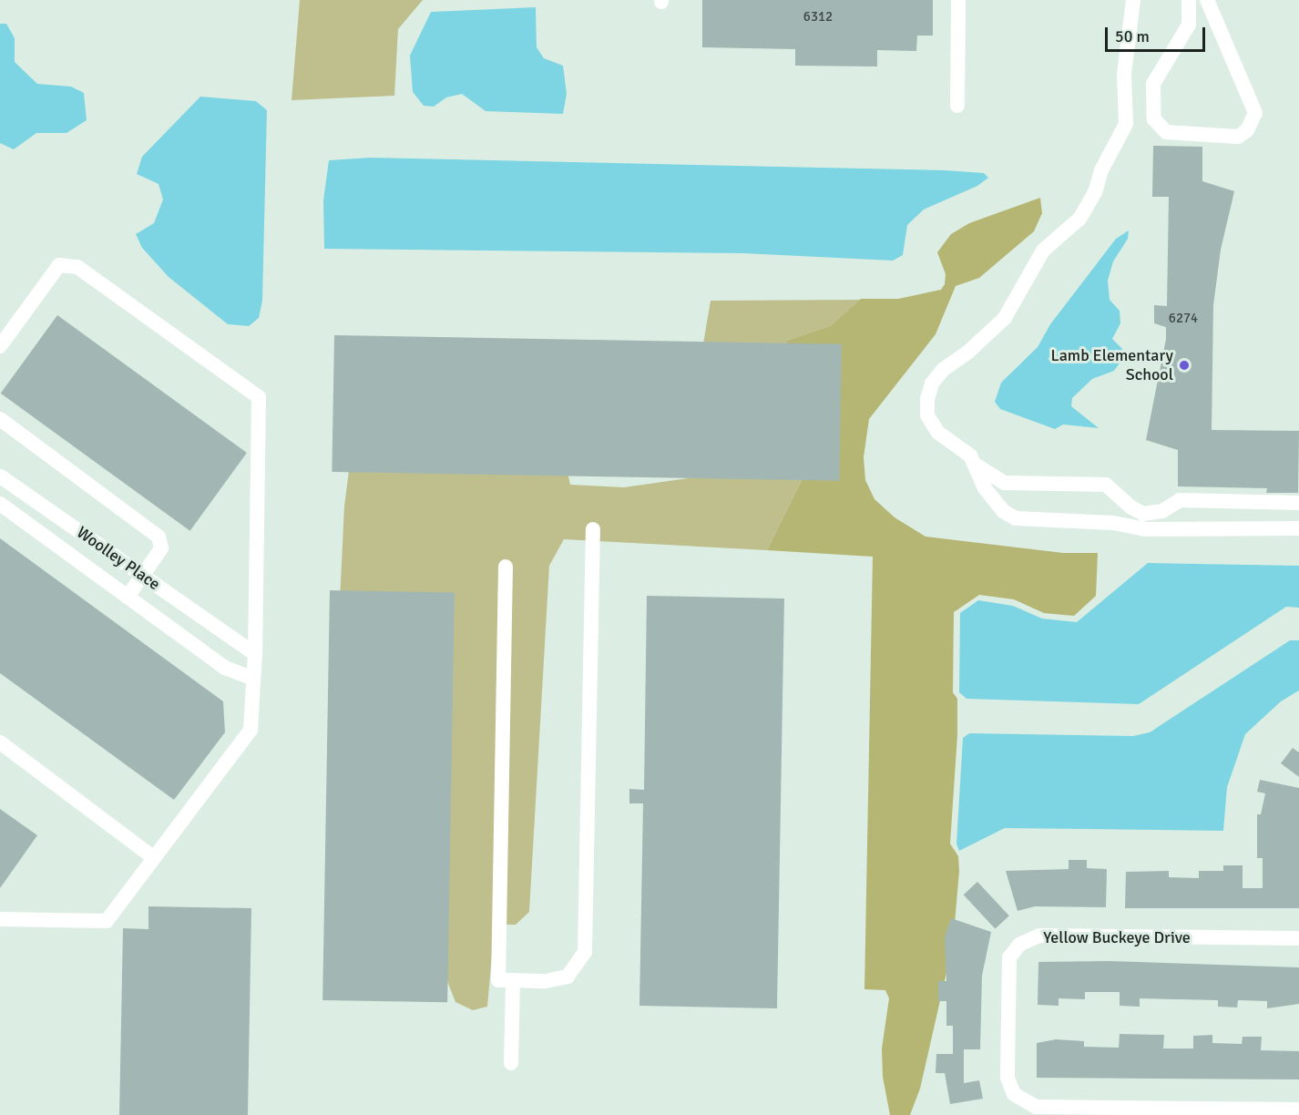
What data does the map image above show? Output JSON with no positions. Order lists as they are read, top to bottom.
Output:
{
  "streets": {
    "street": ["Woolley Place", "Yellow Buckeye Drive"]
  },
  "places": ["Lamb Elementary School"],
  "house_numbers": ["6312", "6274"],
  "scale_bar": "50 m"
}
